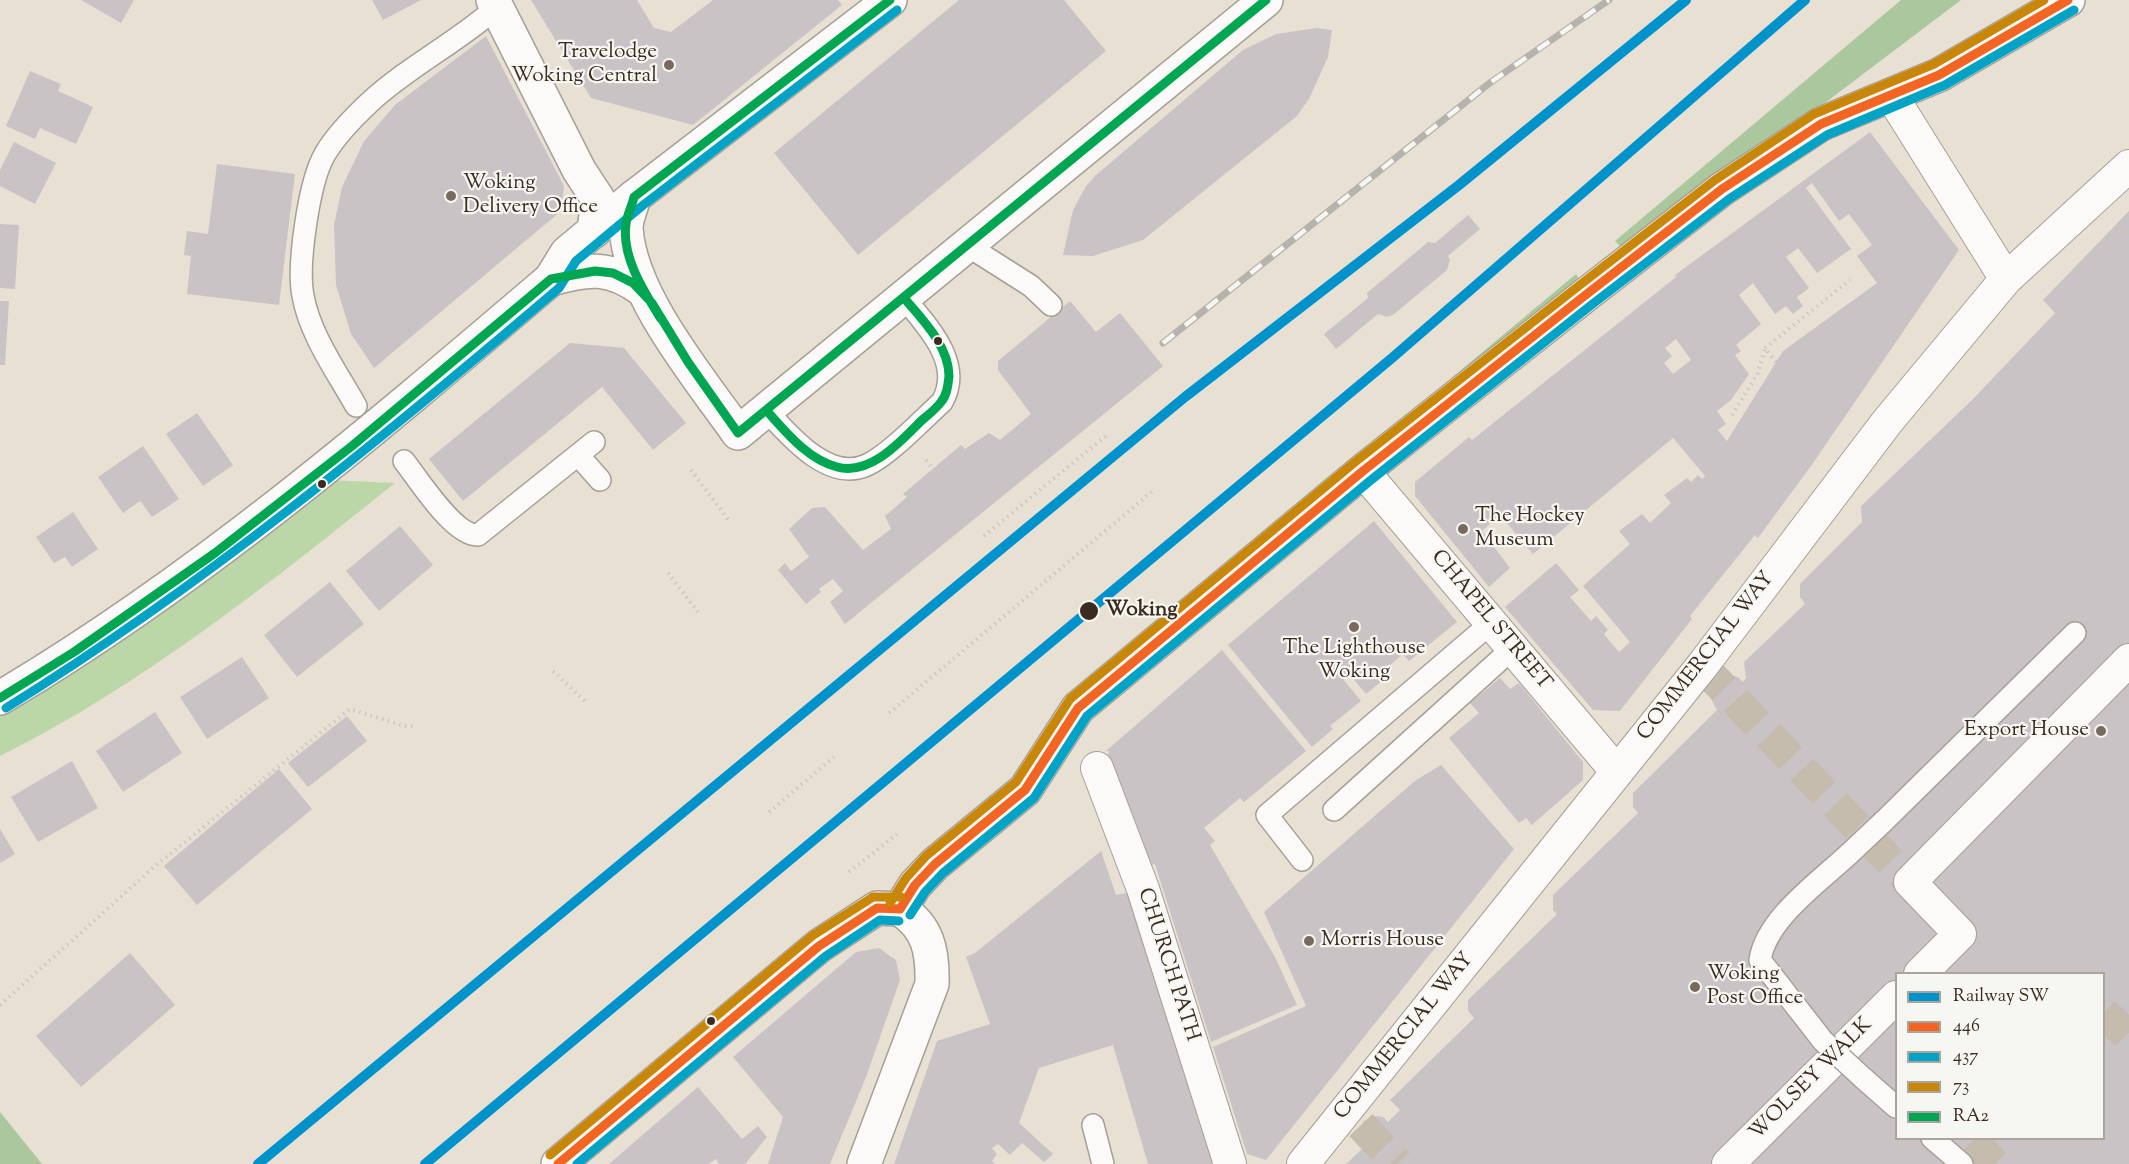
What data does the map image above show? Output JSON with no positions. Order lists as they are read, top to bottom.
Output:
{
  "streets": {
    "street": [
      "CHAPEL STREET",
      "COMMERCIAL WAY",
      "CHURCH PATH",
      "WOLSEY WALK"
    ]
  },
  "crossings": [
    ["CHAPEL STREET", "COMMERCIAL WAY"]
  ],
  "places": [
    "Travelodge Woking Central",
    "Woking Delivery Office",
    "The Hockey Museum",
    "Woking",
    "The Lighthouse Woking",
    "Export House",
    "Morris House",
    "Woking Post Office"
  ],
  "lines": [
    "rail line SW",
    "transit line 446",
    "transit line 73",
    "transit line RA2",
    "transit line 437"
  ],
  "legend": [
    "Railway SW",
    "446",
    "437",
    "73",
    "RA2"
  ]
}
